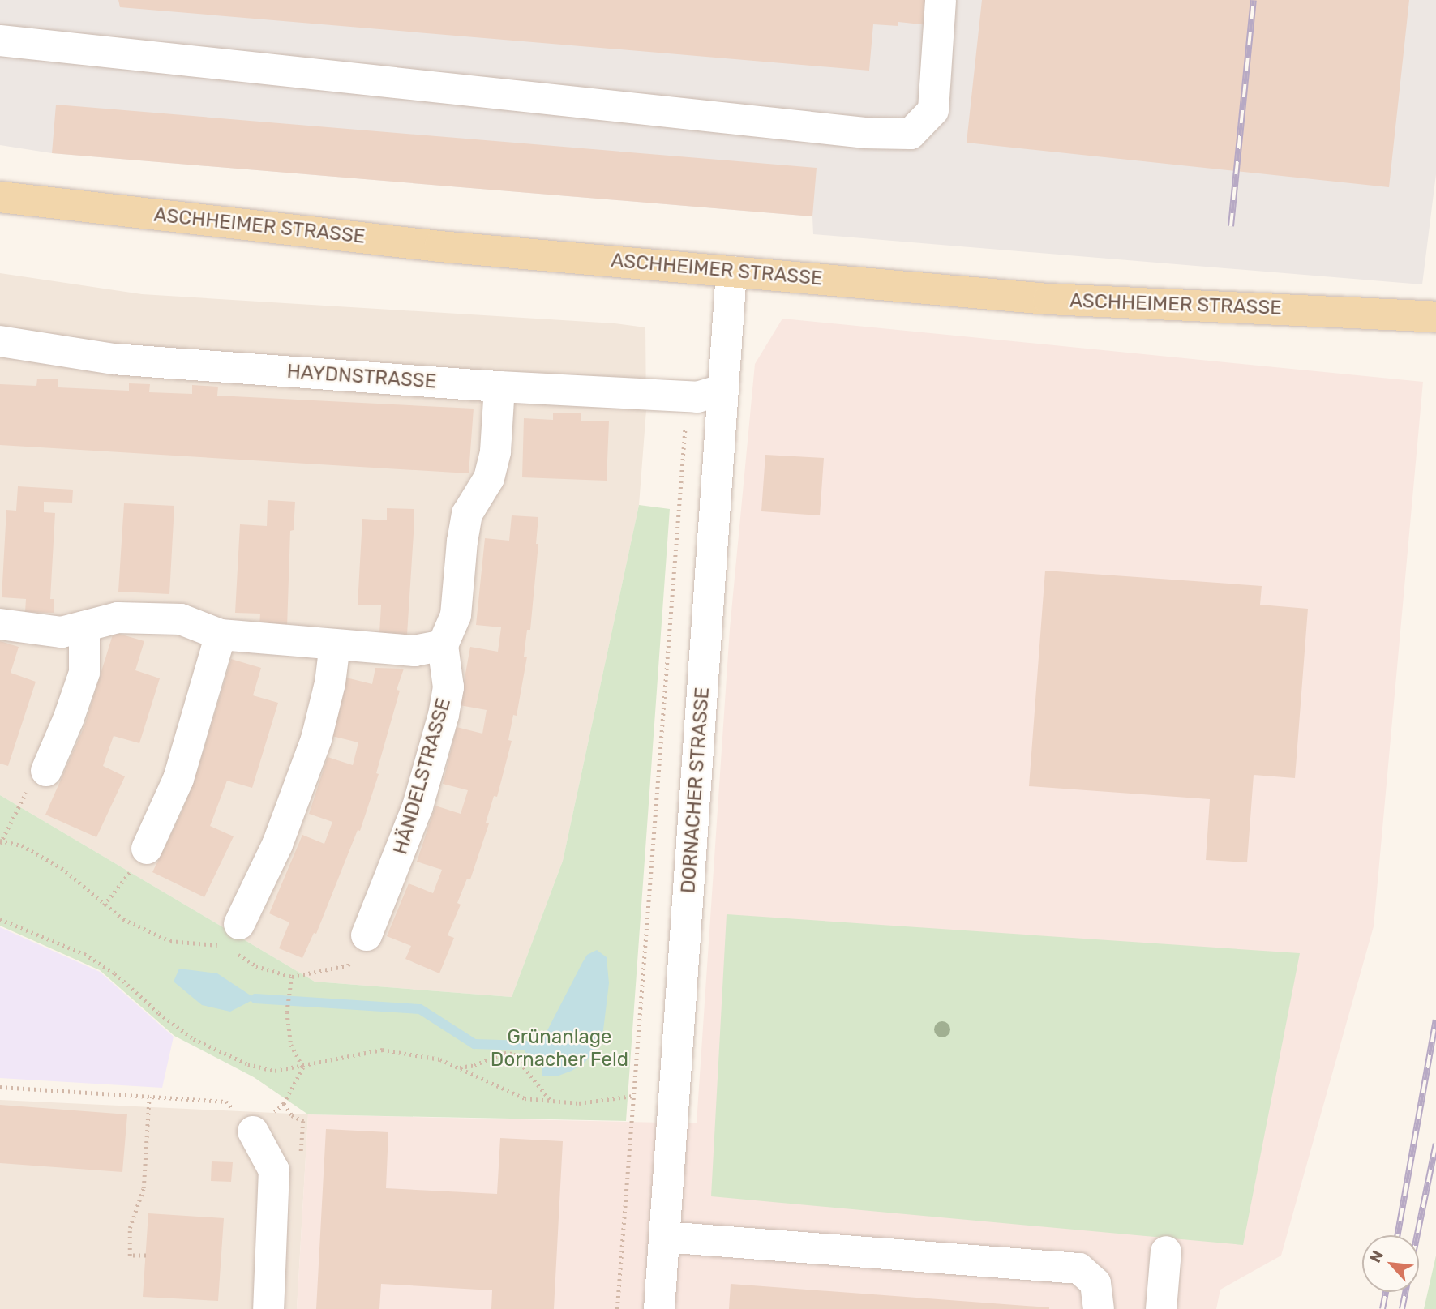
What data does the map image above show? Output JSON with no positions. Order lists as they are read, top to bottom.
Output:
{
  "streets": {
    "main road": ["ASCHHEIMER STRASSE"],
    "street": ["HAYDNSTRASSE", "HÄNDELSTRASSE", "DORNACHER STRASSE"]
  },
  "crossings": [
    ["ASCHHEIMER STRASSE", "DORNACHER STRASSE"],
    ["HAYDNSTRASSE", "DORNACHER STRASSE"]
  ],
  "parks": ["Grünanlage Dornacher Feld"],
  "north": "top left"
}
